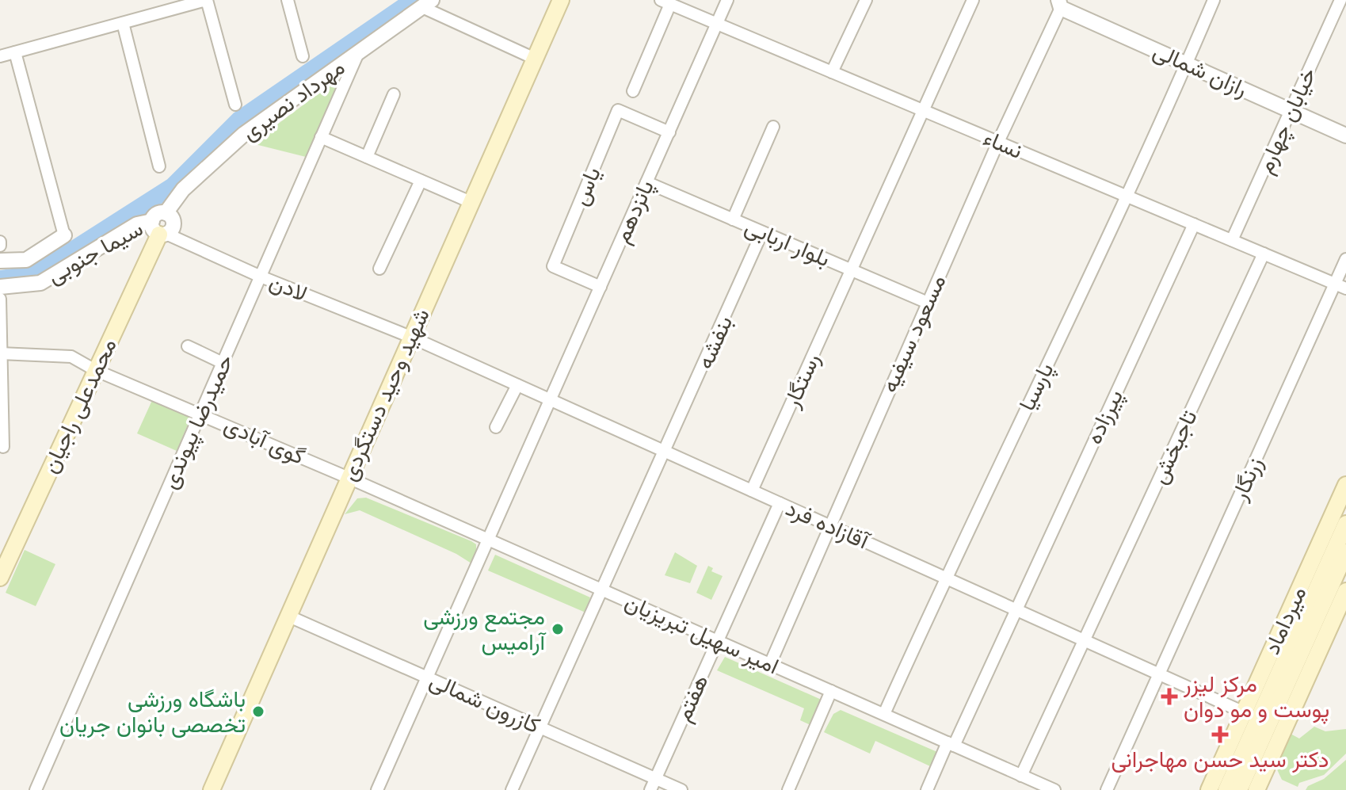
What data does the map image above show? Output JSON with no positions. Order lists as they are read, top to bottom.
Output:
{
  "streets": {
    "main road": ["شهید وحید دستگردی", "محمدعلی راجیان", "میرداماد"],
    "street": [
      "رازان شمالی",
      "مهرداد نصیری",
      "خیابان چهارم",
      "نساء",
      "یاس",
      "پانزدهم",
      "بلوار اربابی",
      "سیما جنوبی",
      "لادن",
      "مسعود سیفیه",
      "بنفشه",
      "رستگار",
      "پارسیا",
      "پیرزاده",
      "حمیدرضا پیوندی",
      "گوی آبادی",
      "تاجبخش",
      "زرنگار",
      "آقازاده فرد",
      "امیر سهیل تبریزیان",
      "هفتم",
      "کازرون شمالی"
    ]
  },
  "crossings": [
    ["رازان شمالی", "خیابان چهارم"],
    ["رازان شمالی", "مسعود سیفیه"],
    ["رازان شمالی", "پارسیا"],
    ["مهرداد نصیری", "سیما جنوبی"],
    ["مهرداد نصیری", "حمیدرضا پیوندی"],
    ["خیابان چهارم", "نساء"],
    ["نساء", "پانزدهم"],
    ["نساء", "مسعود سیفیه"],
    ["نساء", "رستگار"],
    ["نساء", "پارسیا"],
    ["نساء", "پیرزاده"],
    ["نساء", "تاجبخش"],
    ["نساء", "زرنگار"],
    ["یاس", "پانزدهم"],
    ["پانزدهم", "بلوار اربابی"],
    ["پانزدهم", "آقازاده فرد"],
    ["پانزدهم", "امیر سهیل تبریزیان"],
    ["پانزدهم", "کازرون شمالی"],
    ["بلوار اربابی", "مسعود سیفیه"],
    ["بلوار اربابی", "بنفشه"],
    ["بلوار اربابی", "رستگار"],
    ["سیما جنوبی", "لادن"],
    ["سیما جنوبی", "محمدعلی راجیان"],
    ["لادن", "شهید وحید دستگردی"],
    ["لادن", "محمدعلی راجیان"],
    ["لادن", "حمیدرضا پیوندی"],
    ["لادن", "آقازاده فرد"],
    ["مسعود سیفیه", "آقازاده فرد"],
    ["مسعود سیفیه", "امیر سهیل تبریزیان"],
    ["بنفشه", "آقازاده فرد"],
    ["بنفشه", "امیر سهیل تبریزیان"],
    ["بنفشه", "کازرون شمالی"],
    ["رستگار", "آقازاده فرد"],
    ["پارسیا", "آقازاده فرد"],
    ["پارسیا", "امیر سهیل تبریزیان"],
    ["شهید وحید دستگردی", "گوی آبادی"],
    ["شهید وحید دستگردی", "آقازاده فرد"],
    ["شهید وحید دستگردی", "امیر سهیل تبریزیان"],
    ["شهید وحید دستگردی", "کازرون شمالی"],
    ["محمدعلی راجیان", "گوی آبادی"],
    ["پیرزاده", "آقازاده فرد"],
    ["پیرزاده", "امیر سهیل تبریزیان"],
    ["حمیدرضا پیوندی", "گوی آبادی"],
    ["گوی آبادی", "امیر سهیل تبریزیان"],
    ["تاجبخش", "آقازاده فرد"],
    ["تاجبخش", "امیر سهیل تبریزیان"],
    ["زرنگار", "آقازاده فرد"],
    ["آقازاده فرد", "میرداماد"],
    ["آقازاده فرد", "هفتم"],
    ["امیر سهیل تبریزیان", "هفتم"],
    ["هفتم", "کازرون شمالی"]
  ],
  "places": {
    "other": ["مجتمع ورزشی آرامیس", "باشگاه ورزشی تخصصی بانوان جریان"],
    "health": ["مرکز لیزر پوست و مو دوان", "دکتر سید حسن مهاجرانی"]
  }
}
